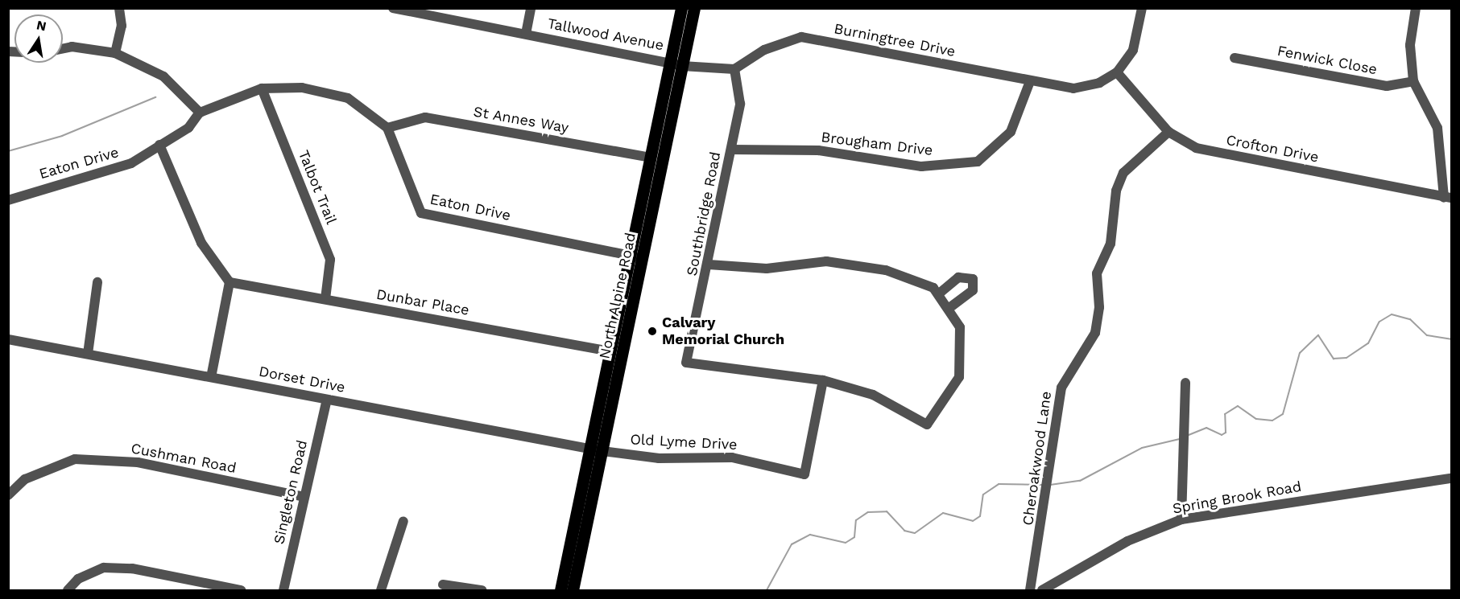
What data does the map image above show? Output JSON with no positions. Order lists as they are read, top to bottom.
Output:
{
  "streets": {
    "main road": ["North Alpine Road"],
    "street": [
      "Tallwood Avenue",
      "Burningtree Drive",
      "Fenwick Close",
      "St Annes Way",
      "Brougham Drive",
      "Crofton Drive",
      "Eaton Drive",
      "Talbot Trail",
      "Southbridge Road",
      "Dunbar Place",
      "Dorset Drive",
      "Old Lyme Drive",
      "Cushman Road",
      "Cheroakwood Lane",
      "Singleton Road",
      "Spring Brook Road"
    ]
  },
  "crossings": [
    ["Tallwood Avenue", "North Alpine Road"],
    ["Burningtree Drive", "Brougham Drive"],
    ["Burningtree Drive", "Crofton Drive"],
    ["Burningtree Drive", "Southbridge Road"],
    ["St Annes Way", "Eaton Drive"],
    ["St Annes Way", "North Alpine Road"],
    ["Brougham Drive", "Southbridge Road"],
    ["Crofton Drive", "Cheroakwood Lane"],
    ["Eaton Drive", "Talbot Trail"],
    ["Eaton Drive", "North Alpine Road"],
    ["Talbot Trail", "Dunbar Place"],
    ["Southbridge Road", "Old Lyme Drive"],
    ["North Alpine Road", "Dunbar Place"],
    ["North Alpine Road", "Dorset Drive"],
    ["North Alpine Road", "Old Lyme Drive"],
    ["Dorset Drive", "Old Lyme Drive"],
    ["Dorset Drive", "Singleton Road"],
    ["Cushman Road", "Singleton Road"]
  ],
  "places": ["Calvary Memorial Church"],
  "north": "top"
}
